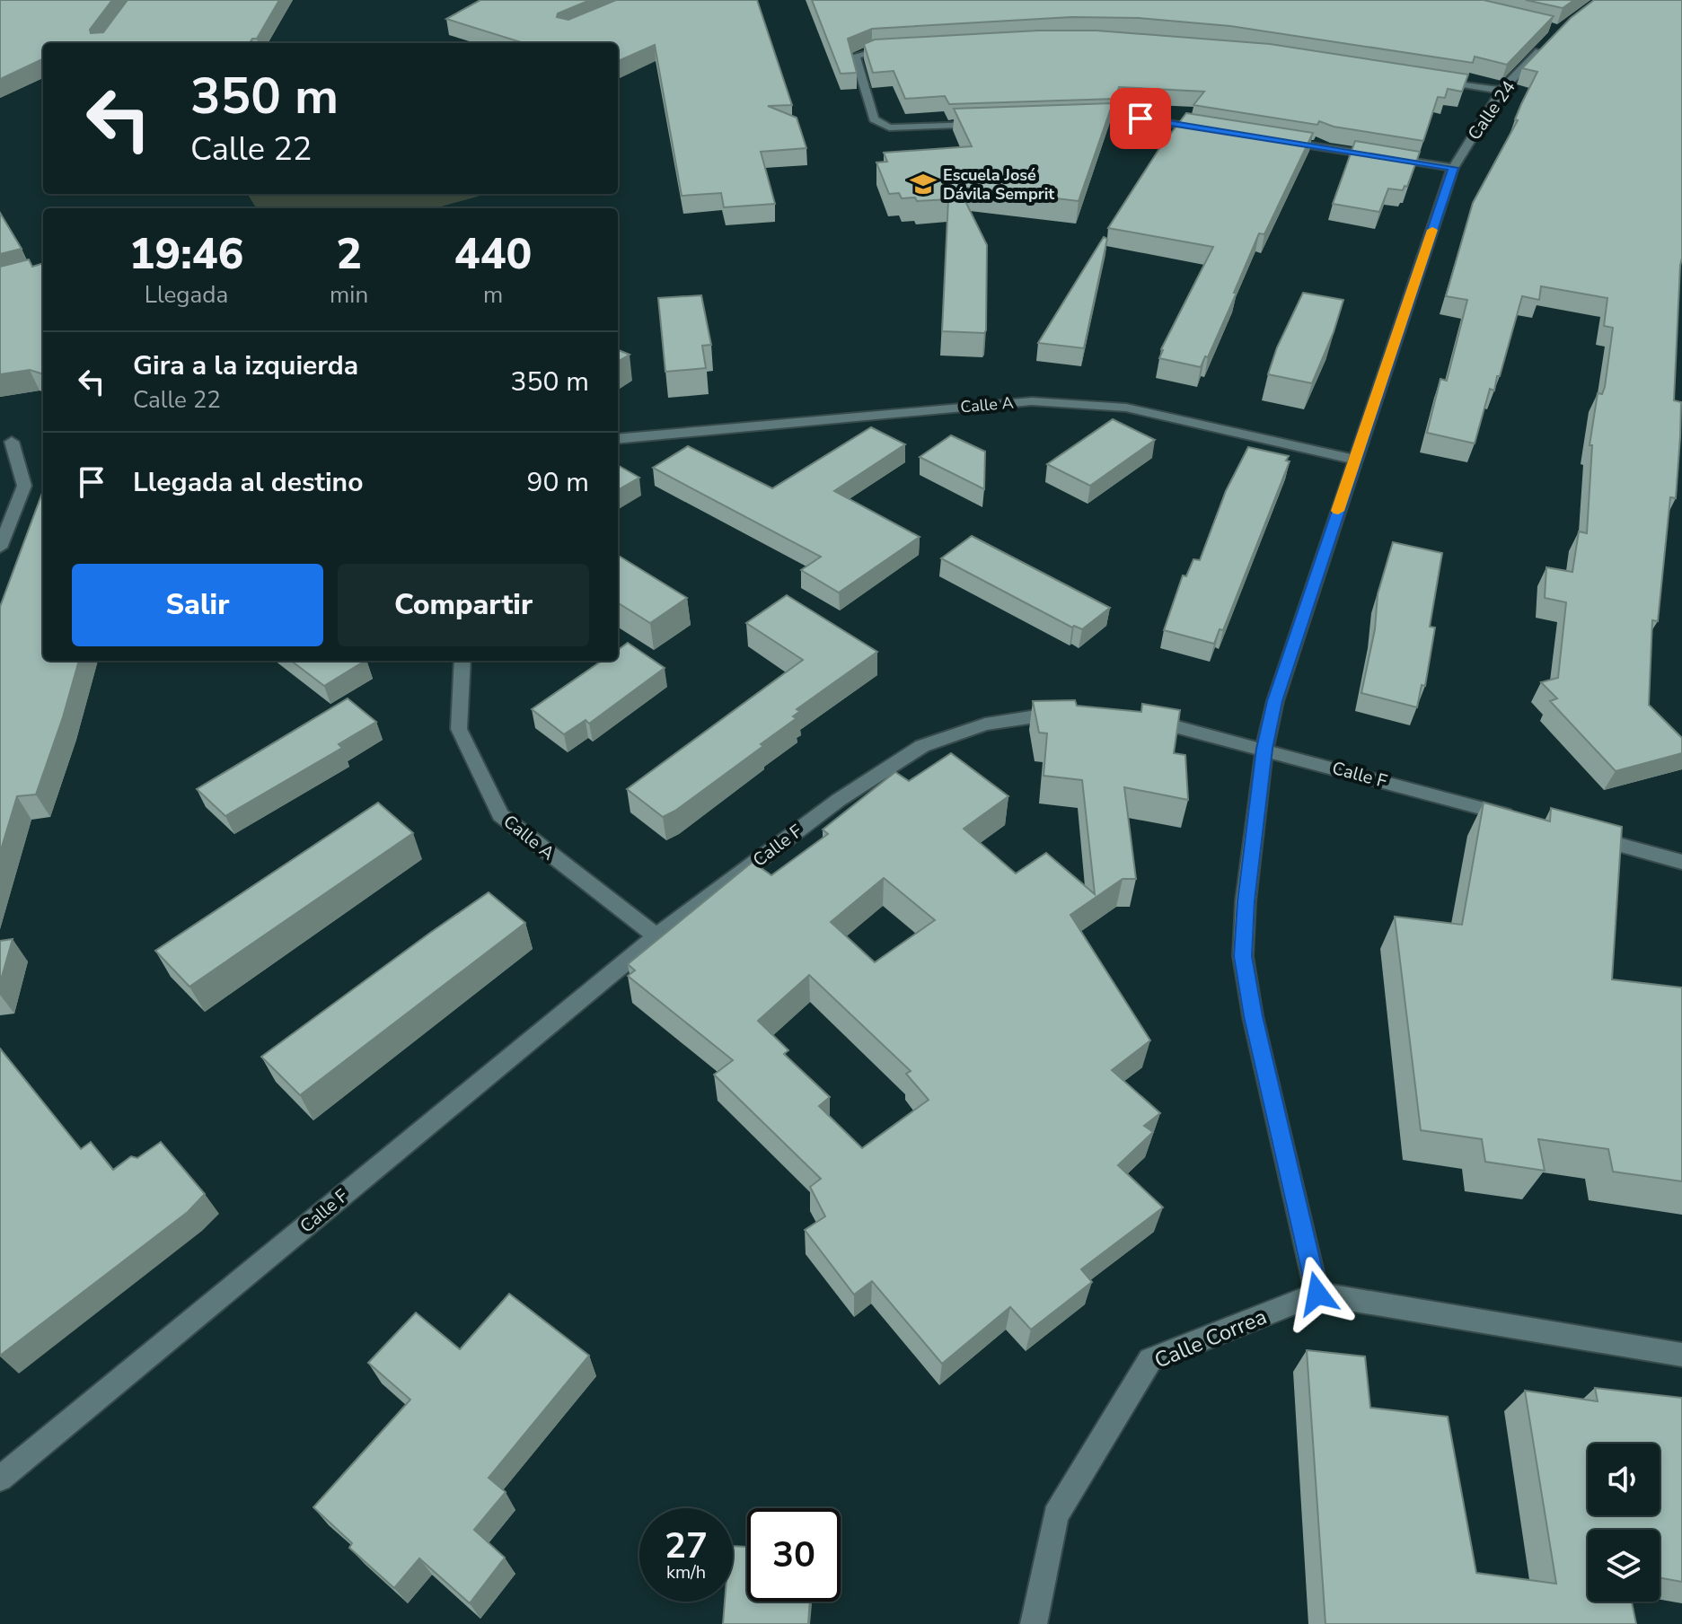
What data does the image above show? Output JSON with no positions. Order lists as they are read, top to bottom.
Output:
{
  "streets": {
    "street": [
      "Calle 24",
      "Calle A",
      "Calle F",
      "Calle Correa"
    ]
  },
  "crossings": [
    ["Calle 24", "Calle A"],
    ["Calle 24", "Calle F"],
    ["Calle 24", "Calle Correa"],
    ["Calle A", "Calle F"]
  ],
  "places": {
    "school or university": ["Escuela José Dávila Semprit"]
  },
  "page": {
    "turn": ["350 m", "Calle 22"],
    "eta": [
      "19:46",
      "Llegada",
      "2",
      "min",
      "440",
      "m"
    ],
    "list": [
      {
        "name": "Gira a la izquierda",
        "note": "Calle 22",
        "value": "350 m"
      },
      {
        "name": "Llegada al destino",
        "value": "90 m"
      }
    ],
    "buttons": ["Salir", "Compartir"],
    "speed": "27 km/h",
    "limit": "30"
  }
}
